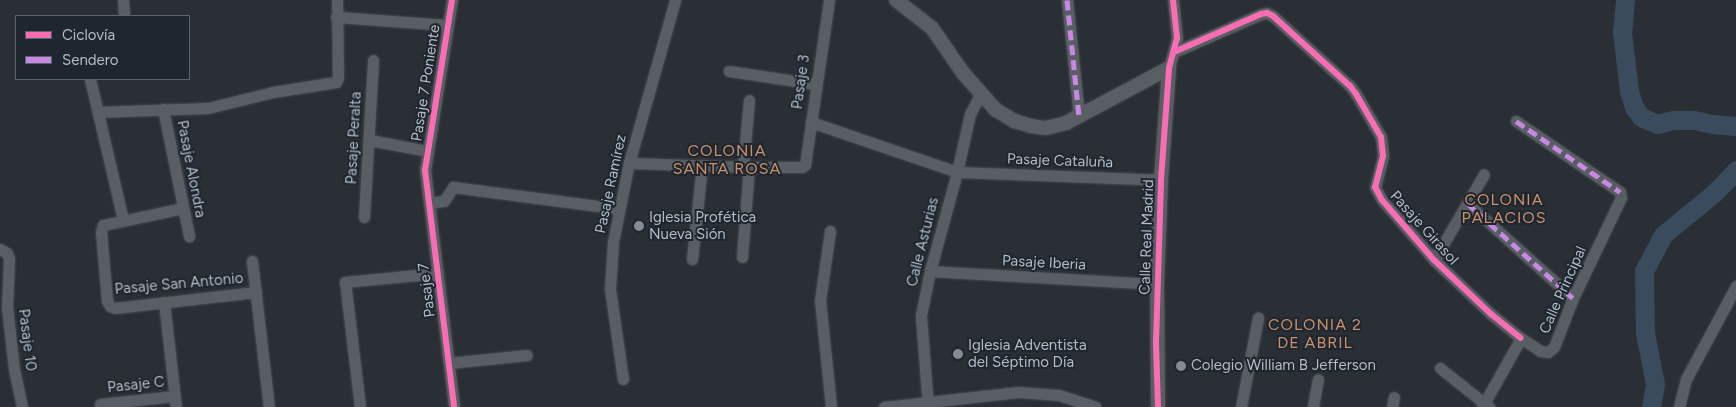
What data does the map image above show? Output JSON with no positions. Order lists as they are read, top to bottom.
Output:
{
  "streets": {
    "street": [
      "Pasaje 3",
      "Pasaje 7 Poniente",
      "Pasaje Peralta",
      "Pasaje Cataluña",
      "Pasaje Alondra",
      "Pasaje Ramírez",
      "Pasaje Girasol",
      "Calle Real Madrid",
      "Calle Asturias",
      "Pasaje Iberia",
      "Pasaje San Antonio",
      "Pasaje 7",
      "Calle Principal",
      "Pasaje 10",
      "Pasaje C"
    ]
  },
  "crossings": [
    ["Pasaje 3", "Pasaje Cataluña"],
    ["Pasaje 7 Poniente", "Pasaje 7"],
    ["Pasaje Cataluña", "Calle Real Madrid"],
    ["Pasaje Cataluña", "Calle Asturias"],
    ["Pasaje Girasol", "Calle Principal"],
    ["Calle Real Madrid", "Pasaje Iberia"],
    ["Calle Asturias", "Pasaje Iberia"]
  ],
  "districts": ["COLONIA SANTA ROSA", "COLONIA PALACIOS", "COLONIA 2 DE ABRIL"],
  "places": ["Iglesia Profética Nueva Sión", "Iglesia Adventista del Séptimo Día", "Colegio William B Jefferson"],
  "legend": ["Ciclovía", "Sendero"]
}
